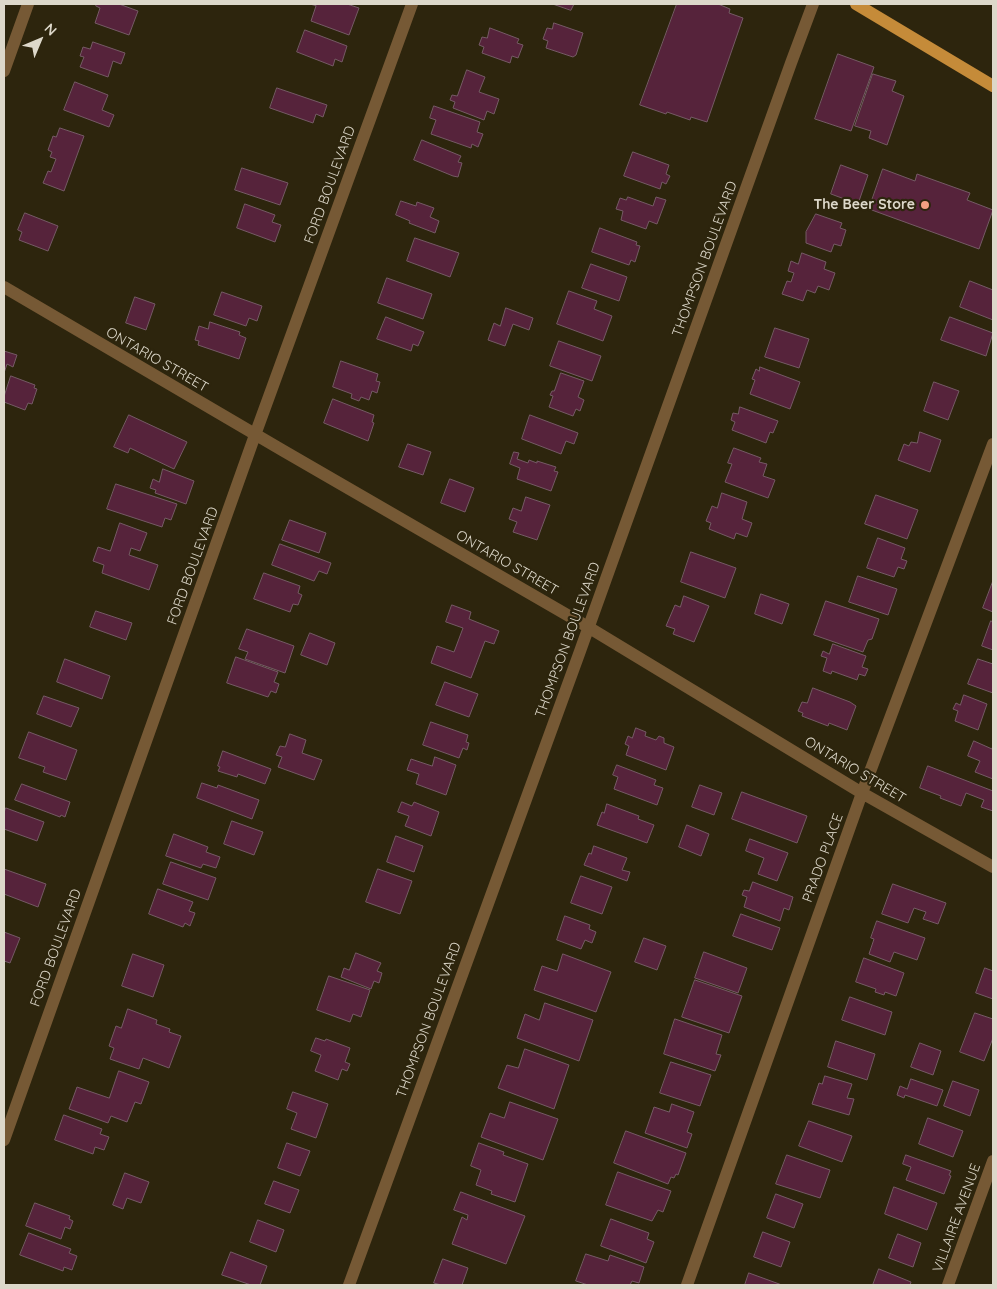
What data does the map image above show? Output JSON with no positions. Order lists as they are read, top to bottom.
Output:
{
  "streets": {
    "street": [
      "FORD BOULEVARD",
      "THOMPSON BOULEVARD",
      "ONTARIO STREET",
      "PRADO PLACE",
      "VILLAIRE AVENUE"
    ]
  },
  "crossings": [
    ["FORD BOULEVARD", "ONTARIO STREET"],
    ["THOMPSON BOULEVARD", "ONTARIO STREET"],
    ["ONTARIO STREET", "PRADO PLACE"]
  ],
  "places": ["The Beer Store"],
  "north": "top right"
}
